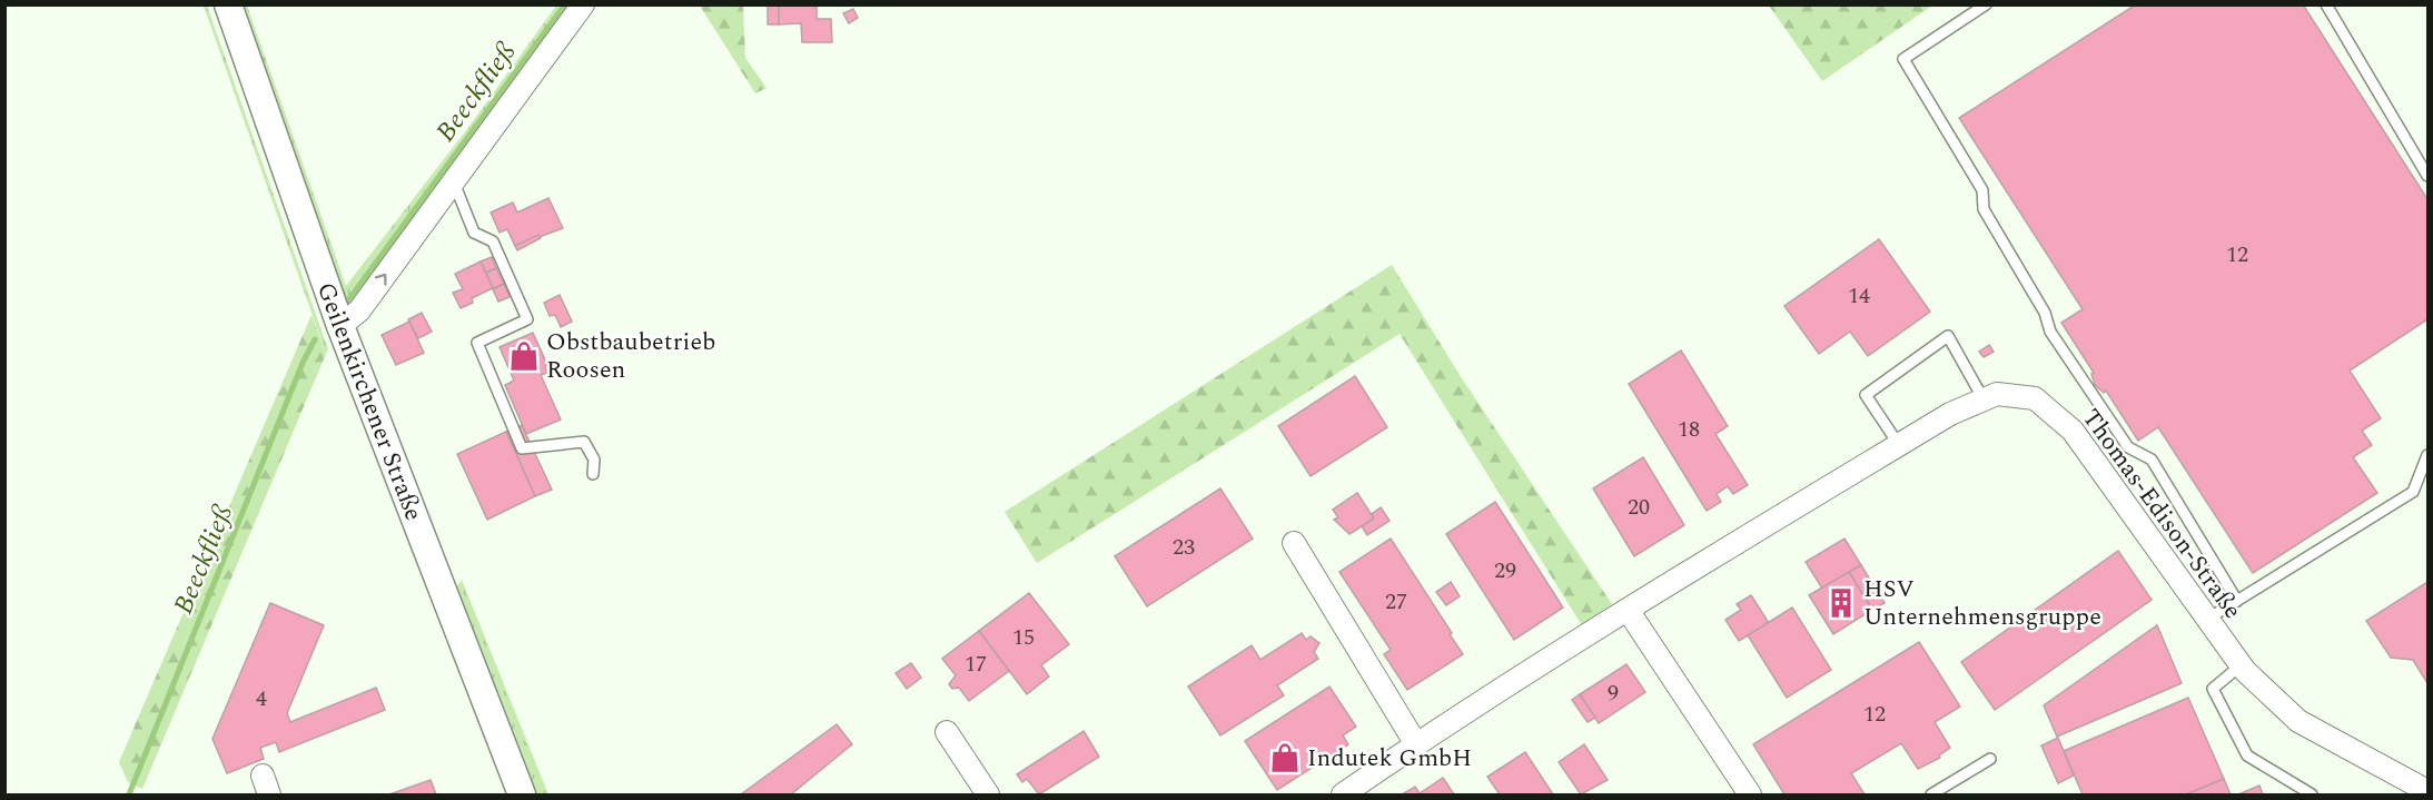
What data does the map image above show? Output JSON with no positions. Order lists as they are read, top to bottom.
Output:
{
  "streets": {
    "street": ["Geilenkirchener Straße", "Thomas-Edison-Straße"]
  },
  "water": ["Beeckfließ"],
  "places": {
    "shop": ["Obstbaubetrieb Roosen", "Indutek GmbH"],
    "building": ["HSV Unternehmensgruppe"]
  },
  "house_numbers": [
    "12",
    "14",
    "18",
    "20",
    "23",
    "29",
    "27",
    "15",
    "17",
    "9",
    "4",
    "12"
  ]
}
